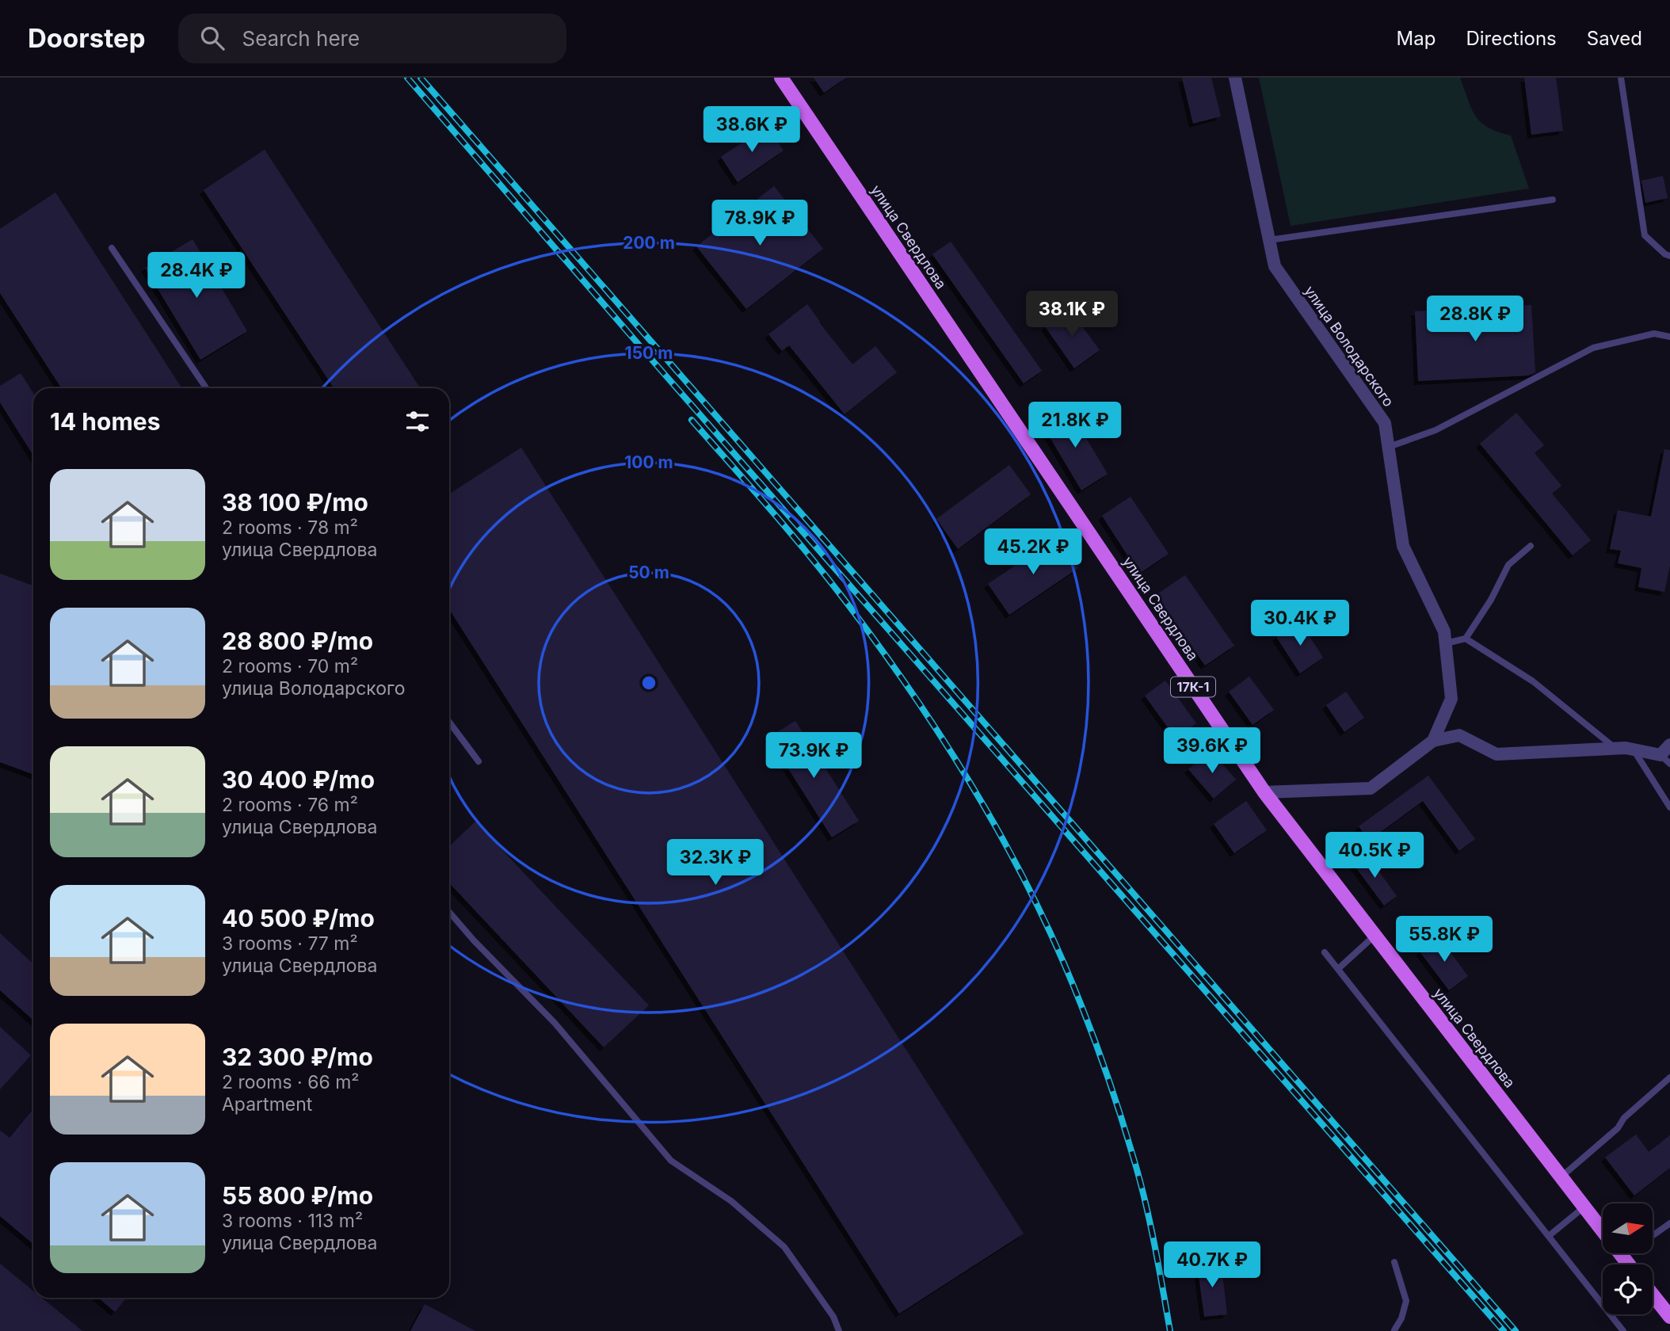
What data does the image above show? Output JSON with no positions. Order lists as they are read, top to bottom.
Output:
{
  "streets": {
    "main road": ["улица Свердлова", "17К-1"],
    "street": ["улица Володарского"]
  },
  "crossings": [
    ["улица Свердлова", "улица Володарского"]
  ],
  "north": "right",
  "page": {
    "header": "Doorstep",
    "search": "Search here",
    "nav": ["Map", "Directions", "Saved"],
    "price": [
      "38.6K ₽",
      "78.9K ₽",
      "28.4K ₽",
      "38.1K ₽",
      "28.8K ₽",
      "21.8K ₽",
      "45.2K ₽",
      "30.4K ₽",
      "39.6K ₽",
      "73.9K ₽",
      "40.5K ₽",
      "32.3K ₽",
      "55.8K ₽",
      "40.7K ₽"
    ],
    "heading": "14 homes",
    "list": [
      {
        "name": "38 100 ₽/mo",
        "note": "2 rooms · 78 m² · улица Свердлова"
      },
      {
        "name": "28 800 ₽/mo",
        "note": "2 rooms · 70 m² · улица Володарского"
      },
      {
        "name": "30 400 ₽/mo",
        "note": "2 rooms · 76 m² · улица Свердлова"
      },
      {
        "name": "40 500 ₽/mo",
        "note": "3 rooms · 77 m² · улица Свердлова"
      },
      {
        "name": "32 300 ₽/mo",
        "note": "2 rooms · 66 m² · Apartment"
      },
      {
        "name": "55 800 ₽/mo",
        "note": "3 rooms · 113 m² · улица Свердлова"
      }
    ]
  },
  "rings": [
    "200 m",
    "150 m",
    "100 m",
    "50 m"
  ]
}
